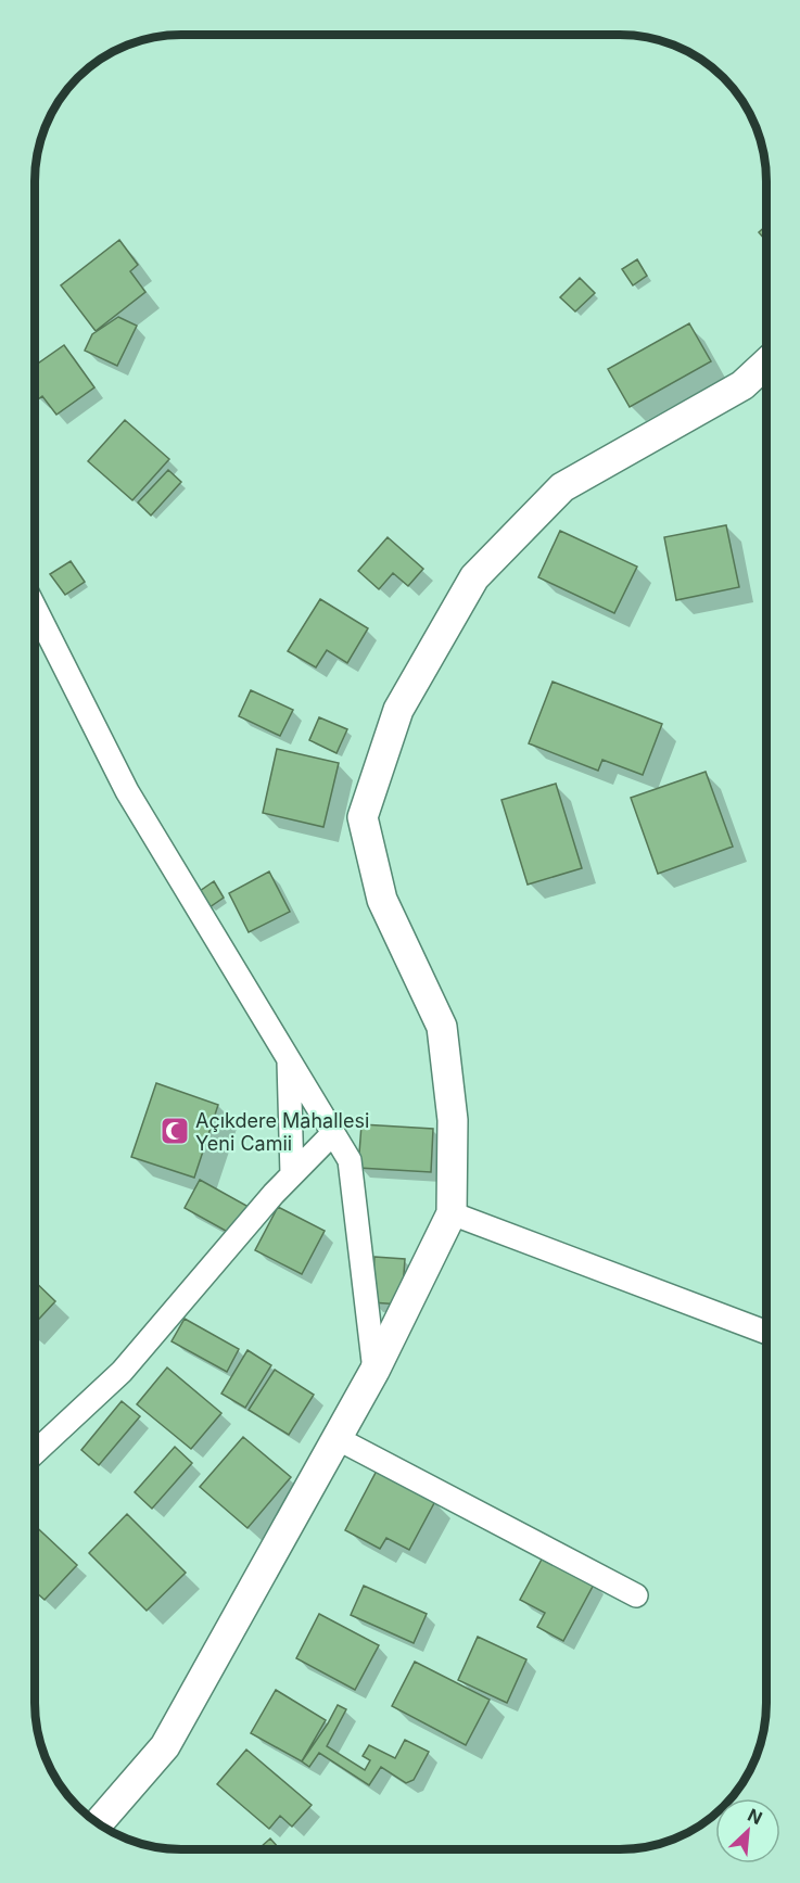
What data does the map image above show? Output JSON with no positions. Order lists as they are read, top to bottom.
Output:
{
  "places": {
    "mosque": ["Açıkdere Mahallesi Yeni Camii"]
  },
  "north": "top right"
}
